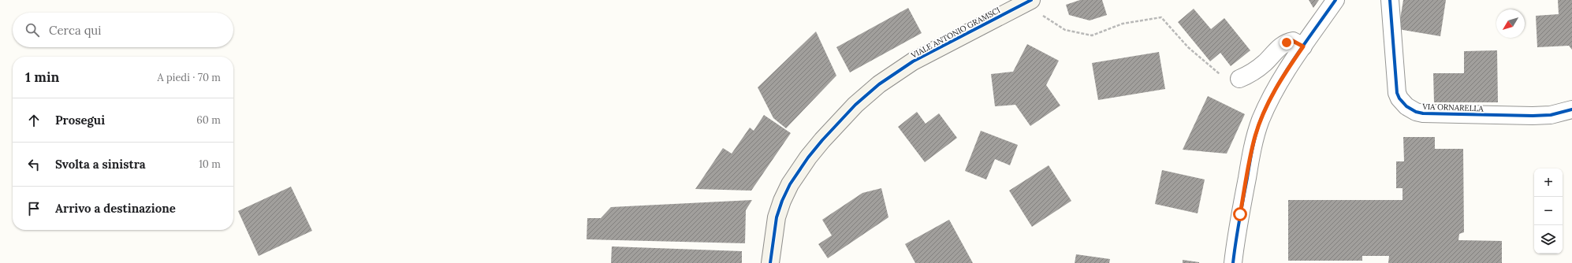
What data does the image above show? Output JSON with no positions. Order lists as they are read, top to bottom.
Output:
{
  "streets": {
    "street": ["VIALE ANTONIO GRAMSCI", "VIA ORNARELLA"]
  },
  "north": "bottom left",
  "page": {
    "search": "Cerca qui",
    "heading": ["1 min", "A piedi · 70 m"],
    "list": [
      ["Prosegui", "60 m"],
      ["Svolta a sinistra", "10 m"],
      "Arrivo a destinazione"
    ],
    "map_buttons": ["+", "−"]
  }
}
